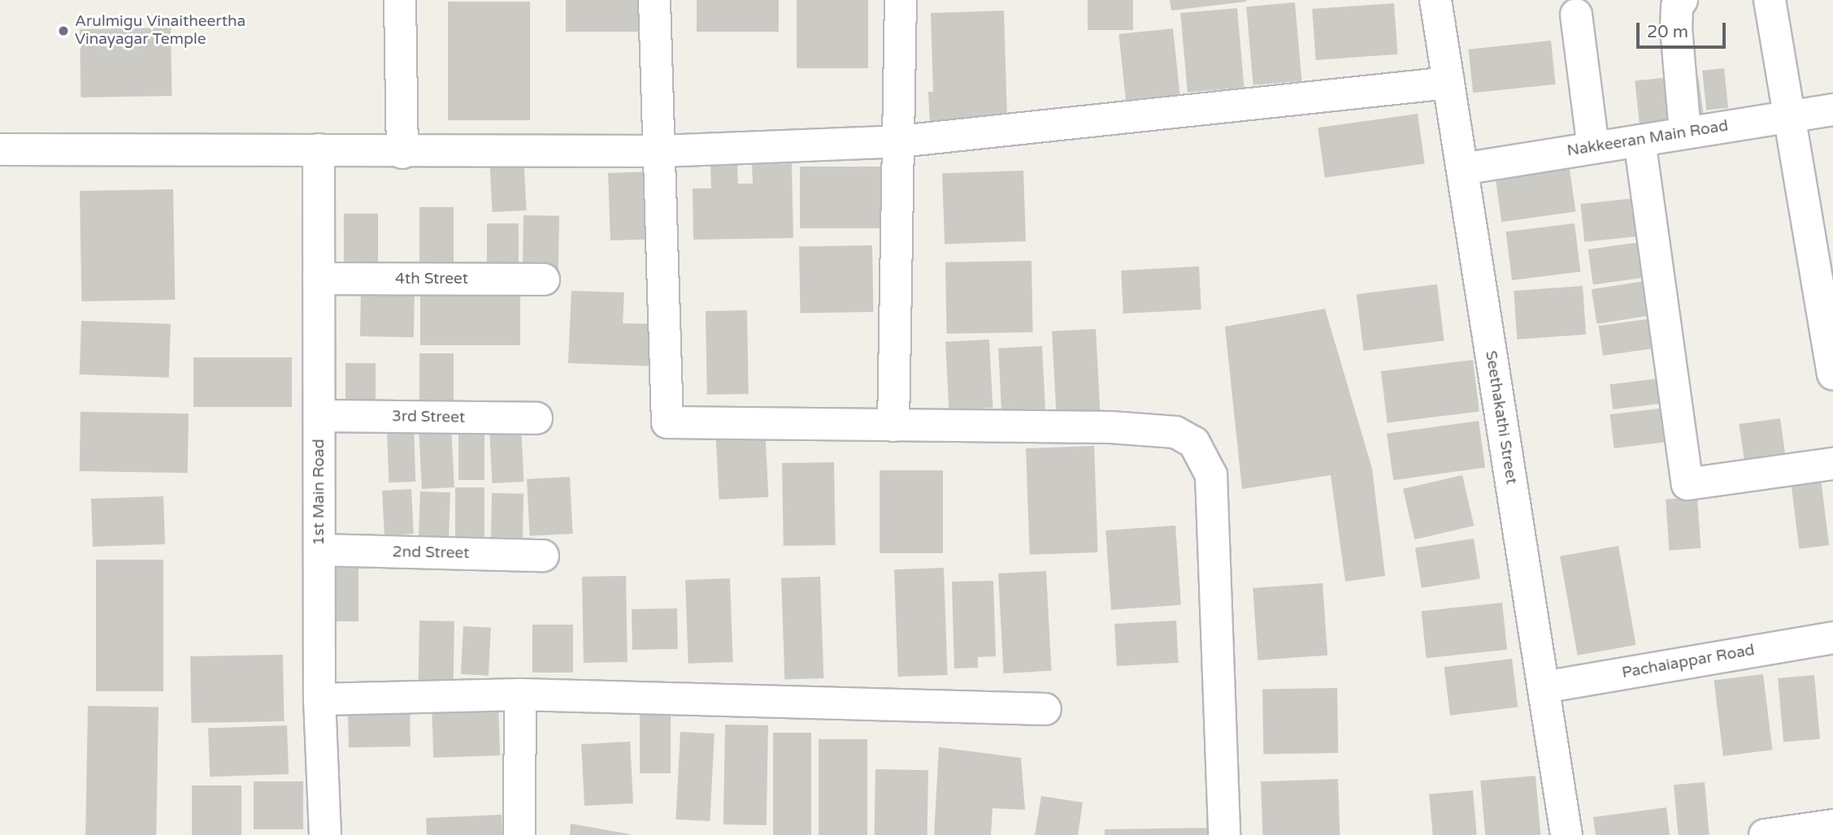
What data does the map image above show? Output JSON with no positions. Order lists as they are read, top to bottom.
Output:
{
  "streets": {
    "street": [
      "Nakkeeran Main Road",
      "4th Street",
      "3rd Street",
      "Seethakathi Street",
      "1st Main Road",
      "2nd Street",
      "Pachaiappar Road"
    ]
  },
  "crossings": [
    ["Nakkeeran Main Road", "Seethakathi Street"],
    ["4th Street", "1st Main Road"],
    ["3rd Street", "1st Main Road"],
    ["Seethakathi Street", "Pachaiappar Road"],
    ["1st Main Road", "2nd Street"]
  ],
  "places": ["Arulmigu Vinaitheertha Vinayagar Temple"],
  "scale_bar": "20 m"
}
